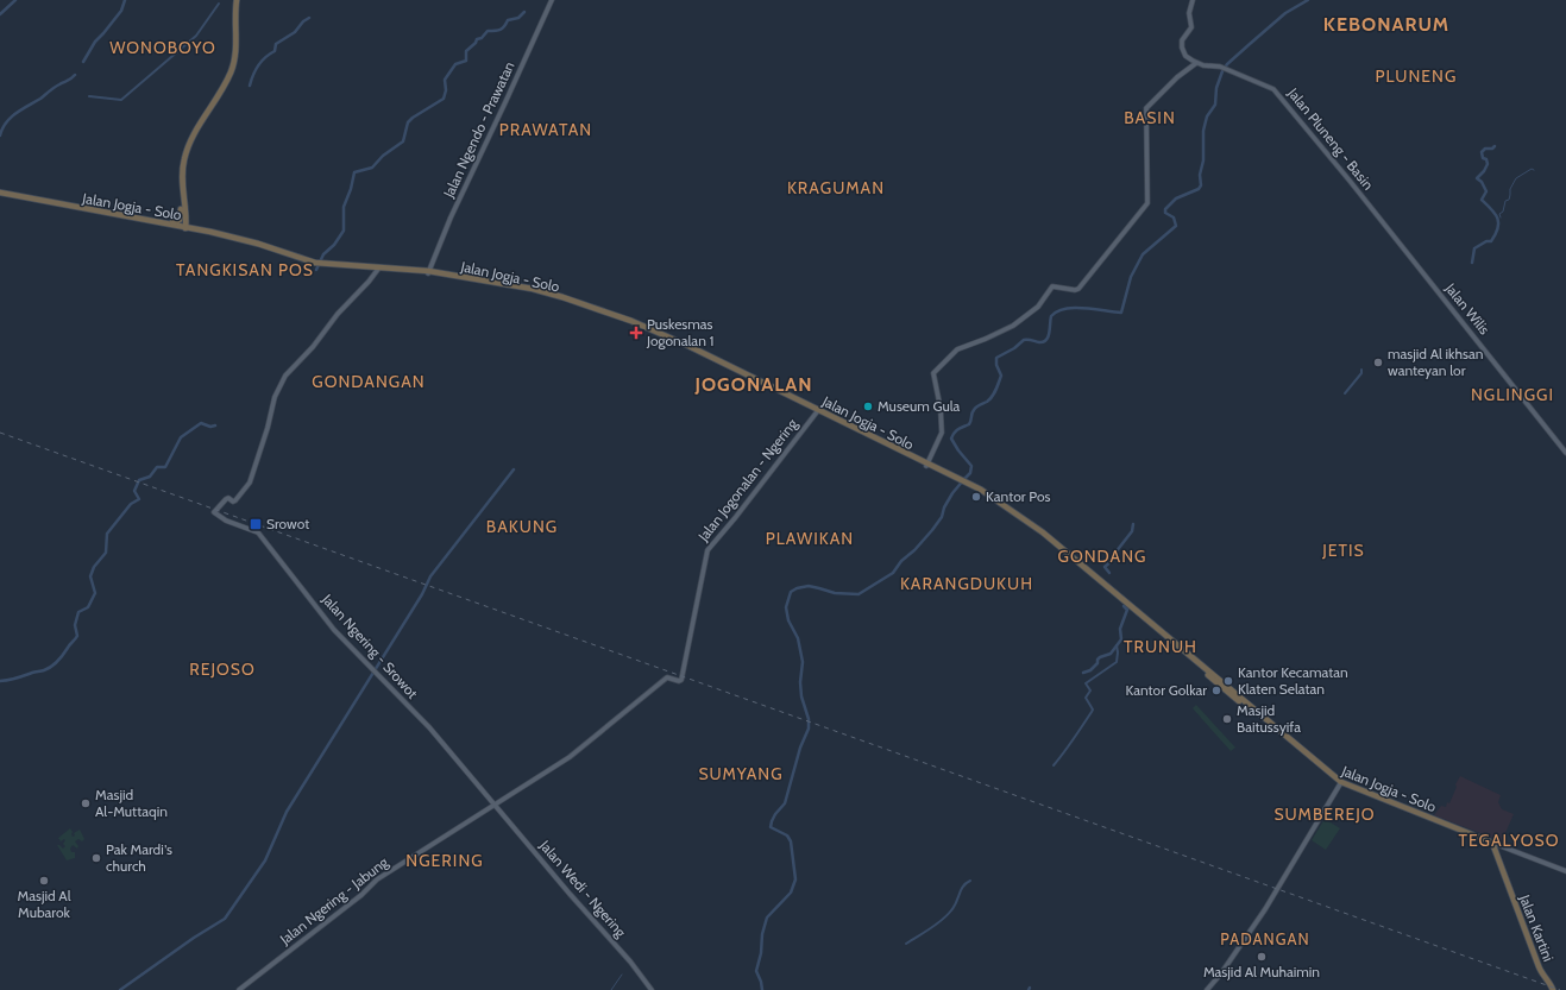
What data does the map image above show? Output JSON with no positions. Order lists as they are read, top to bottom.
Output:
{
  "streets": {
    "highway": ["Jalan Jogja - Solo", "Jalan Kartini"],
    "main road": [
      "Jalan Ngendo - Prawatan",
      "Jalan Pluneng - Basin",
      "Jalan Wilis",
      "Jalan Jogonalan - Ngering",
      "Jalan Ngering - Srowot",
      "Jalan Wedi - Ngering",
      "Jalan Ngering - Jabung"
    ]
  },
  "crossings": [
    ["Jalan Ngendo - Prawatan", "Jalan Jogja - Solo"],
    ["Jalan Pluneng - Basin", "Jalan Wilis"],
    ["Jalan Jogja - Solo", "Jalan Jogonalan - Ngering"],
    ["Jalan Jogja - Solo", "Jalan Ngering - Srowot"],
    ["Jalan Jogja - Solo", "Jalan Kartini"],
    ["Jalan Jogonalan - Ngering", "Jalan Ngering - Srowot"],
    ["Jalan Jogonalan - Ngering", "Jalan Wedi - Ngering"],
    ["Jalan Jogonalan - Ngering", "Jalan Ngering - Jabung"],
    ["Jalan Ngering - Srowot", "Jalan Wedi - Ngering"],
    ["Jalan Ngering - Srowot", "Jalan Ngering - Jabung"],
    ["Jalan Wedi - Ngering", "Jalan Ngering - Jabung"]
  ],
  "districts": [
    "KEBONARUM",
    "WONOBOYO",
    "PLUNENG",
    "BASIN",
    "PRAWATAN",
    "KRAGUMAN",
    "TANGKISAN POS",
    "GONDANGAN",
    "JOGONALAN",
    "NGLINGGI",
    "BAKUNG",
    "PLAWIKAN",
    "JETIS",
    "GONDANG",
    "KARANGDUKUH",
    "TRUNUH",
    "REJOSO",
    "SUMYANG",
    "SUMBEREJO",
    "TEGALYOSO",
    "NGERING",
    "PADANGAN"
  ],
  "places": {
    "health": ["Puskesmas Jogonalan 1"],
    "other": [
      "masjid Al ikhsan wanteyan lor",
      "Museum Gula",
      "Kantor Pos",
      "Kantor Kecamatan Klaten Selatan",
      "Kantor Golkar",
      "Masjid Baitussyifa",
      "Masjid Al-Muttaqin",
      "Pak Mardi's church",
      "Masjid Al Mubarok",
      "Masjid Al Muhaimin"
    ],
    "transit": ["Srowot"]
  }
}
